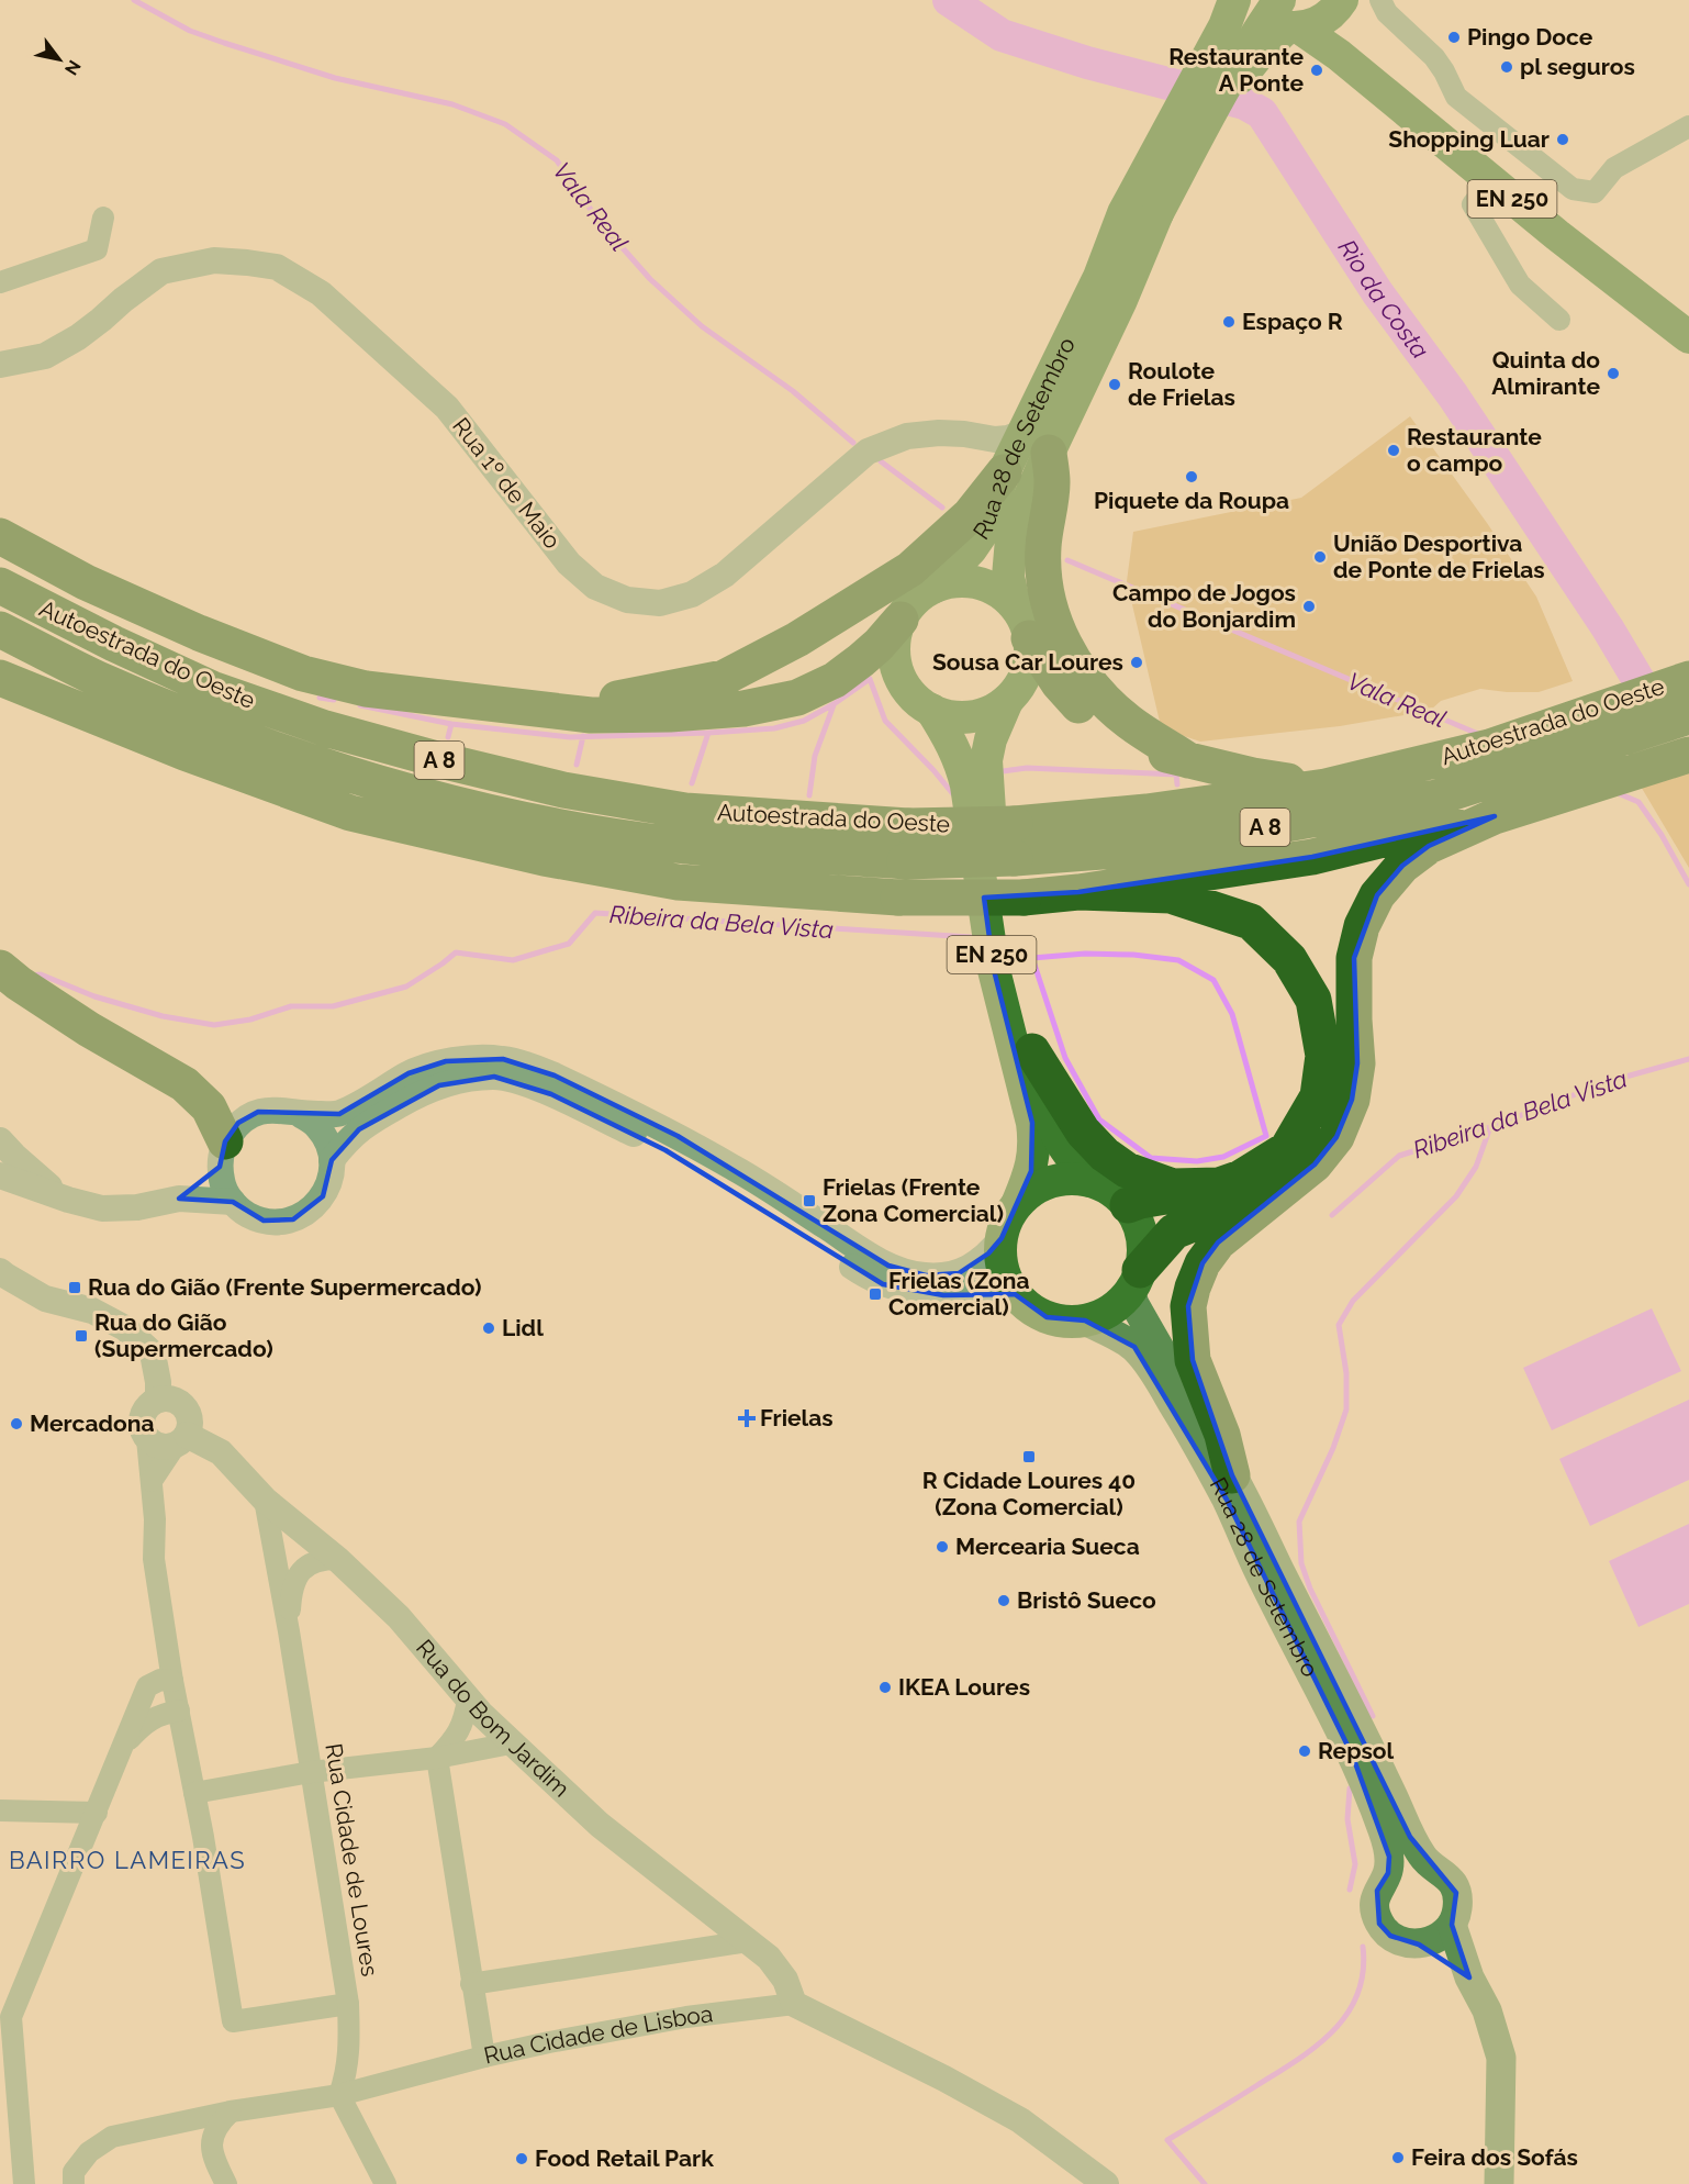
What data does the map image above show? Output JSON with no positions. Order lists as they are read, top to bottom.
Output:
{
  "streets": {
    "highway": ["Autoestrada do Oeste", "A 8"],
    "main road": ["EN 250", "Rua 28 de Setembro"],
    "street": [
      "Rua 1º de Maio",
      "Rua do Bom Jardim",
      "Rua Cidade de Loures",
      "Rua Cidade de Lisboa"
    ]
  },
  "crossings": [
    ["EN 250", "Rua 28 de Setembro"],
    ["Rua 28 de Setembro", "Rua 1º de Maio"],
    ["Rua do Bom Jardim", "Rua Cidade de Lisboa"],
    ["Rua Cidade de Loures", "Rua Cidade de Lisboa"]
  ],
  "districts": ["BAIRRO LAMEIRAS"],
  "water": ["Vala Real", "Rio da Costa", "Ribeira da Bela Vista"],
  "places": {
    "other": [
      "Pingo Doce",
      "pl seguros",
      "Restaurante A Ponte",
      "Shopping Luar",
      "Espaço R",
      "Quinta do Almirante",
      "Roulote de Frielas",
      "Restaurante o campo",
      "Piquete da Roupa",
      "União Desportiva de Ponte de Frielas",
      "Campo de Jogos do Bonjardim",
      "Sousa Car Loures",
      "Lidl",
      "Mercadona",
      "Mercearia Sueca",
      "Bristô Sueco",
      "IKEA Loures",
      "Repsol",
      "Feira dos Sofás",
      "Food Retail Park"
    ],
    "transit": [
      "Frielas (Frente Zona Comercial)",
      "Rua do Gião (Frente Supermercado)",
      "Frielas (Zona Comercial)",
      "Rua do Gião (Supermercado)",
      "R Cidade Loures 40 (Zona Comercial)"
    ],
    "health": ["Frielas"]
  },
  "north": "bottom right"
}
